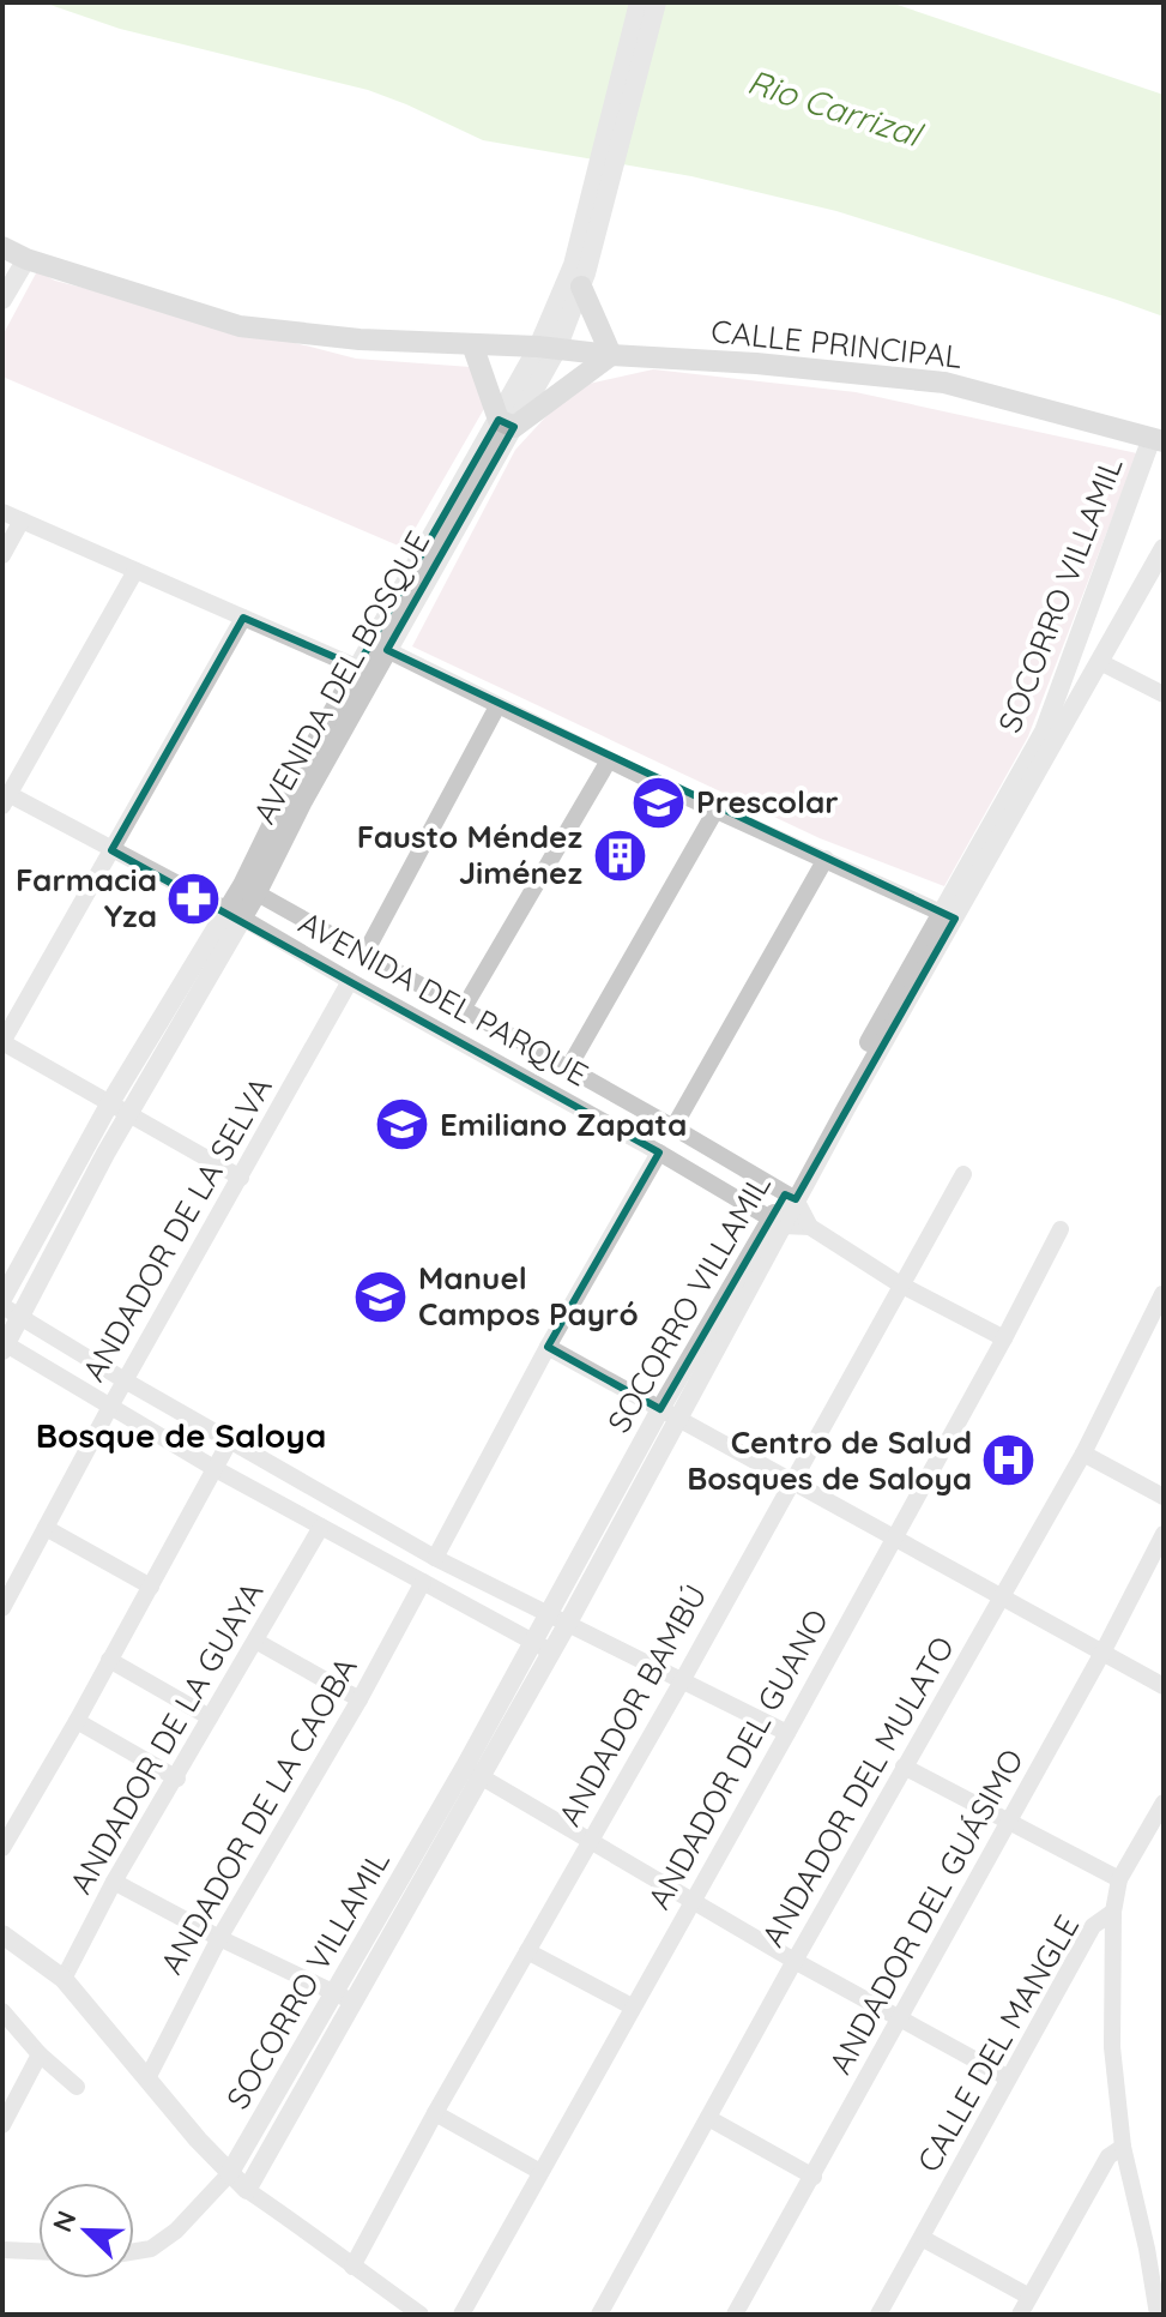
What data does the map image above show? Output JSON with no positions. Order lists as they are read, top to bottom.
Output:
{
  "streets": {
    "main road": ["CALLE PRINCIPAL"],
    "street": [
      "SOCORRO VILLAMIL",
      "AVENIDA DEL BOSQUE",
      "AVENIDA DEL PARQUE",
      "ANDADOR DE LA SELVA",
      "ANDADOR BAMBÚ",
      "ANDADOR DE LA GUAYA",
      "ANDADOR DEL GUANO",
      "ANDADOR DEL MULATO",
      "ANDADOR DE LA CAOBA",
      "ANDADOR DEL GUÁSIMO",
      "CALLE DEL MANGLE"
    ]
  },
  "crossings": [
    ["CALLE PRINCIPAL", "SOCORRO VILLAMIL"],
    ["CALLE PRINCIPAL", "AVENIDA DEL BOSQUE"],
    ["SOCORRO VILLAMIL", "AVENIDA DEL PARQUE"],
    ["AVENIDA DEL BOSQUE", "AVENIDA DEL PARQUE"],
    ["AVENIDA DEL PARQUE", "ANDADOR DE LA SELVA"]
  ],
  "districts": ["Bosque de Saloya"],
  "water": ["Rio Carrizal"],
  "places": {
    "school or university": ["Prescolar", "Emiliano Zapata", "Manuel Campos Payró"],
    "building": ["Fausto Méndez Jiménez"],
    "pharmacy": ["Farmacia Yza"],
    "hospital": ["Centro de Salud Bosques de Saloya"]
  },
  "north": "top left"
}
